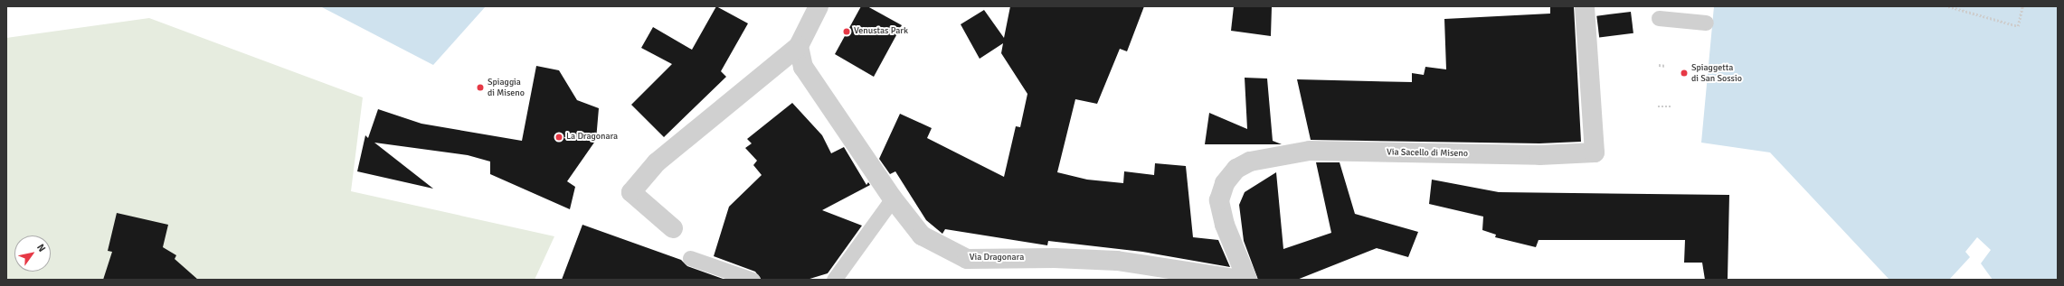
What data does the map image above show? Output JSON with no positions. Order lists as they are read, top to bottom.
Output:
{
  "streets": {
    "street": ["Via Sacello di Miseno", "Via Dragonara"]
  },
  "places": [
    "Venustas Park",
    "Spiaggetta di San Sossio",
    "Spiaggia di Miseno",
    "La Dragonara"
  ],
  "north": "top right"
}
